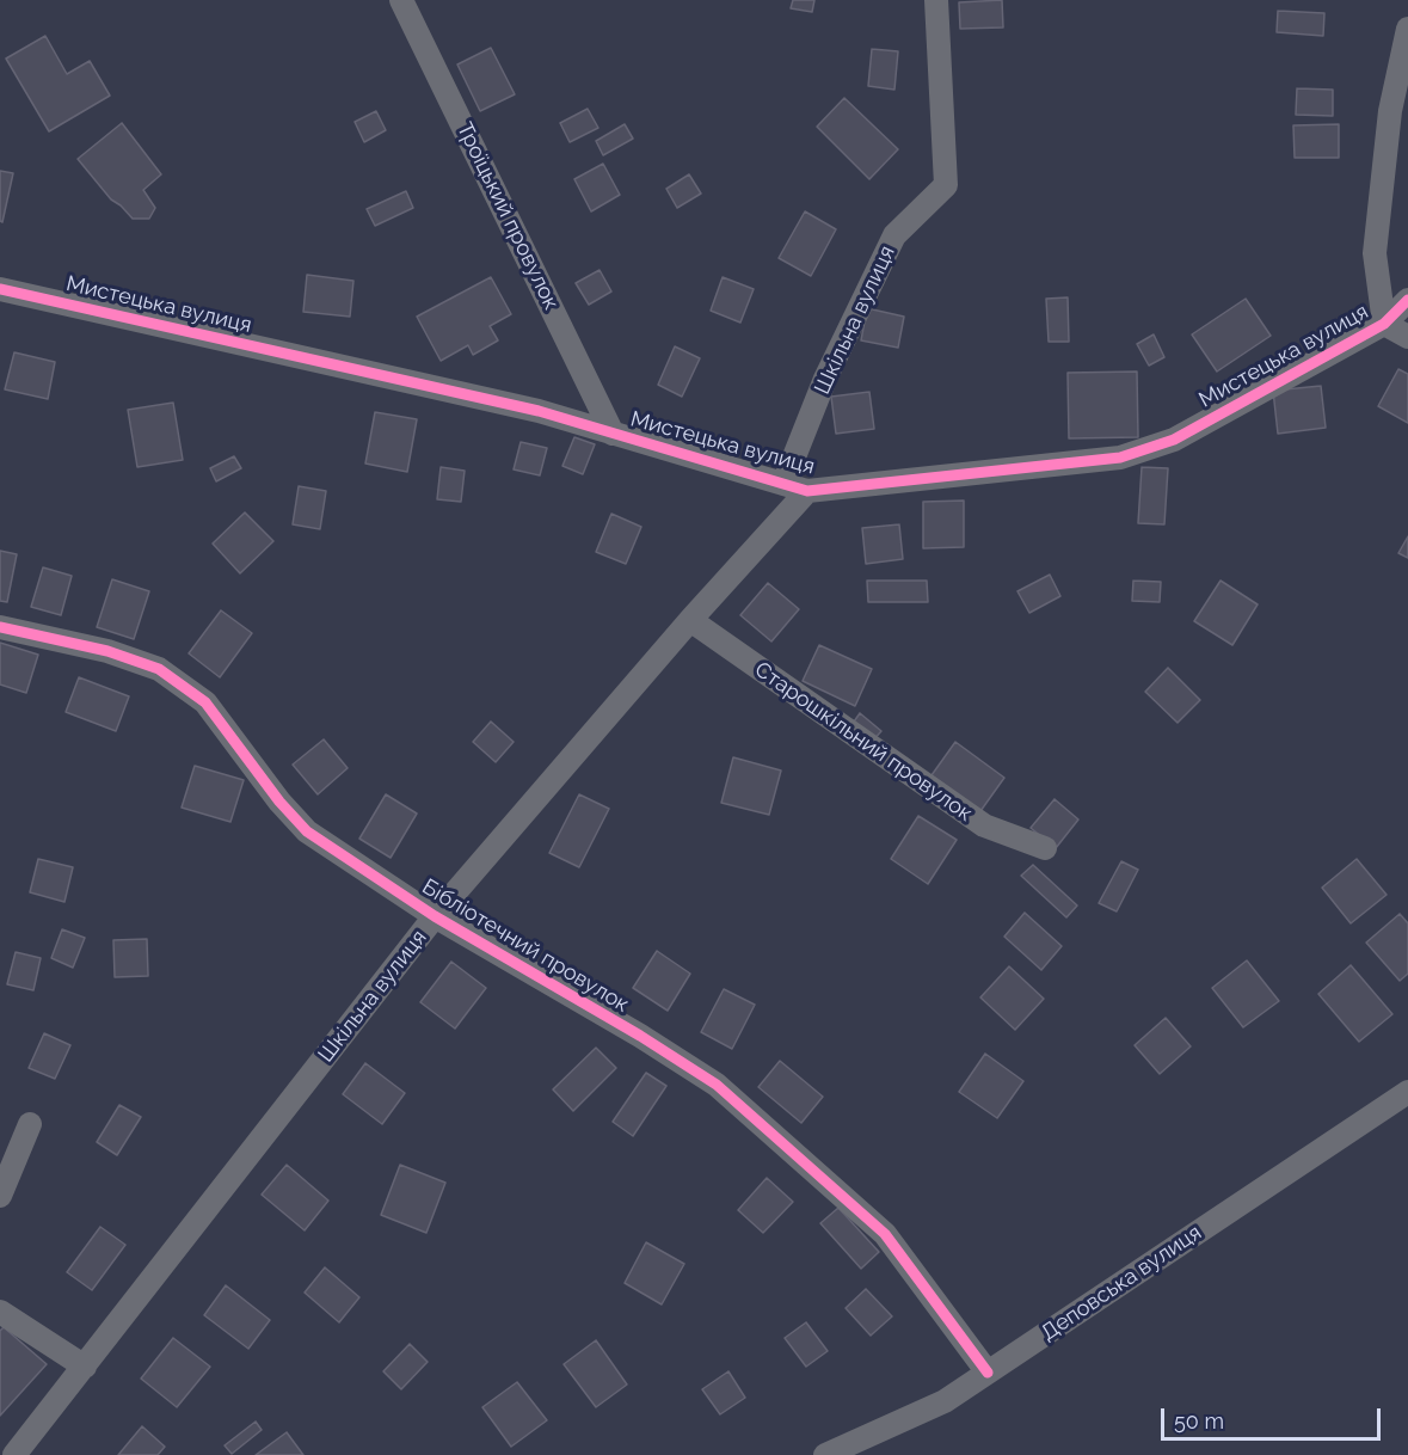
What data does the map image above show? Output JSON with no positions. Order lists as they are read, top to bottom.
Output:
{
  "streets": {
    "street": [
      "Троїцький провулок",
      "Мистецька вулиця",
      "Шкільна вулиця",
      "Старошкільний провулок",
      "Бібліотечний провулок",
      "Деповська вулиця"
    ]
  },
  "crossings": [
    ["Троїцький провулок", "Мистецька вулиця"],
    ["Мистецька вулиця", "Шкільна вулиця"],
    ["Шкільна вулиця", "Старошкільний провулок"],
    ["Шкільна вулиця", "Бібліотечний провулок"],
    ["Бібліотечний провулок", "Деповська вулиця"]
  ],
  "scale_bar": "50 m"
}
